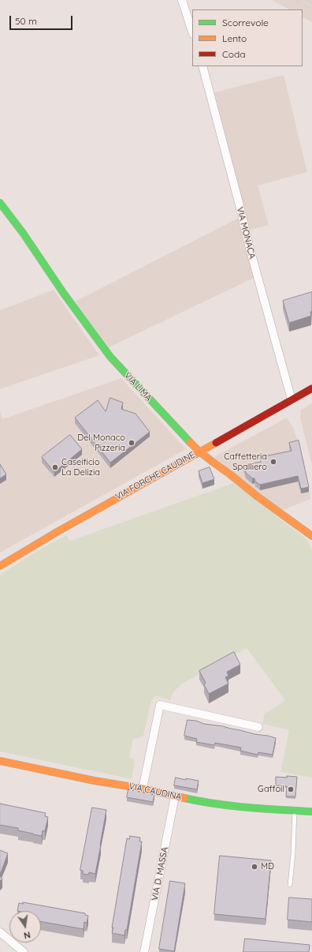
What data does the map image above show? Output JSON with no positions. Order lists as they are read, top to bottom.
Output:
{
  "streets": {
    "main road": ["VIA LIMA", "VIA FORCHE CAUDINE", "VIA CAUDINA"],
    "street": ["VIA MONACA", "VIA D. MASSA"]
  },
  "crossings": [
    ["VIA MONACA", "VIA FORCHE CAUDINE"],
    ["VIA LIMA", "VIA FORCHE CAUDINE"],
    ["VIA CAUDINA", "VIA D. MASSA"]
  ],
  "places": [
    "Del Monaco Pizzeria",
    "Caffetteria Spalliero",
    "Caseificio La Delizia",
    "Gaffoil",
    "MD"
  ],
  "legend": ["Scorrevole", "Lento", "Coda"],
  "scale_bar": "50 m",
  "north": "bottom"
}
